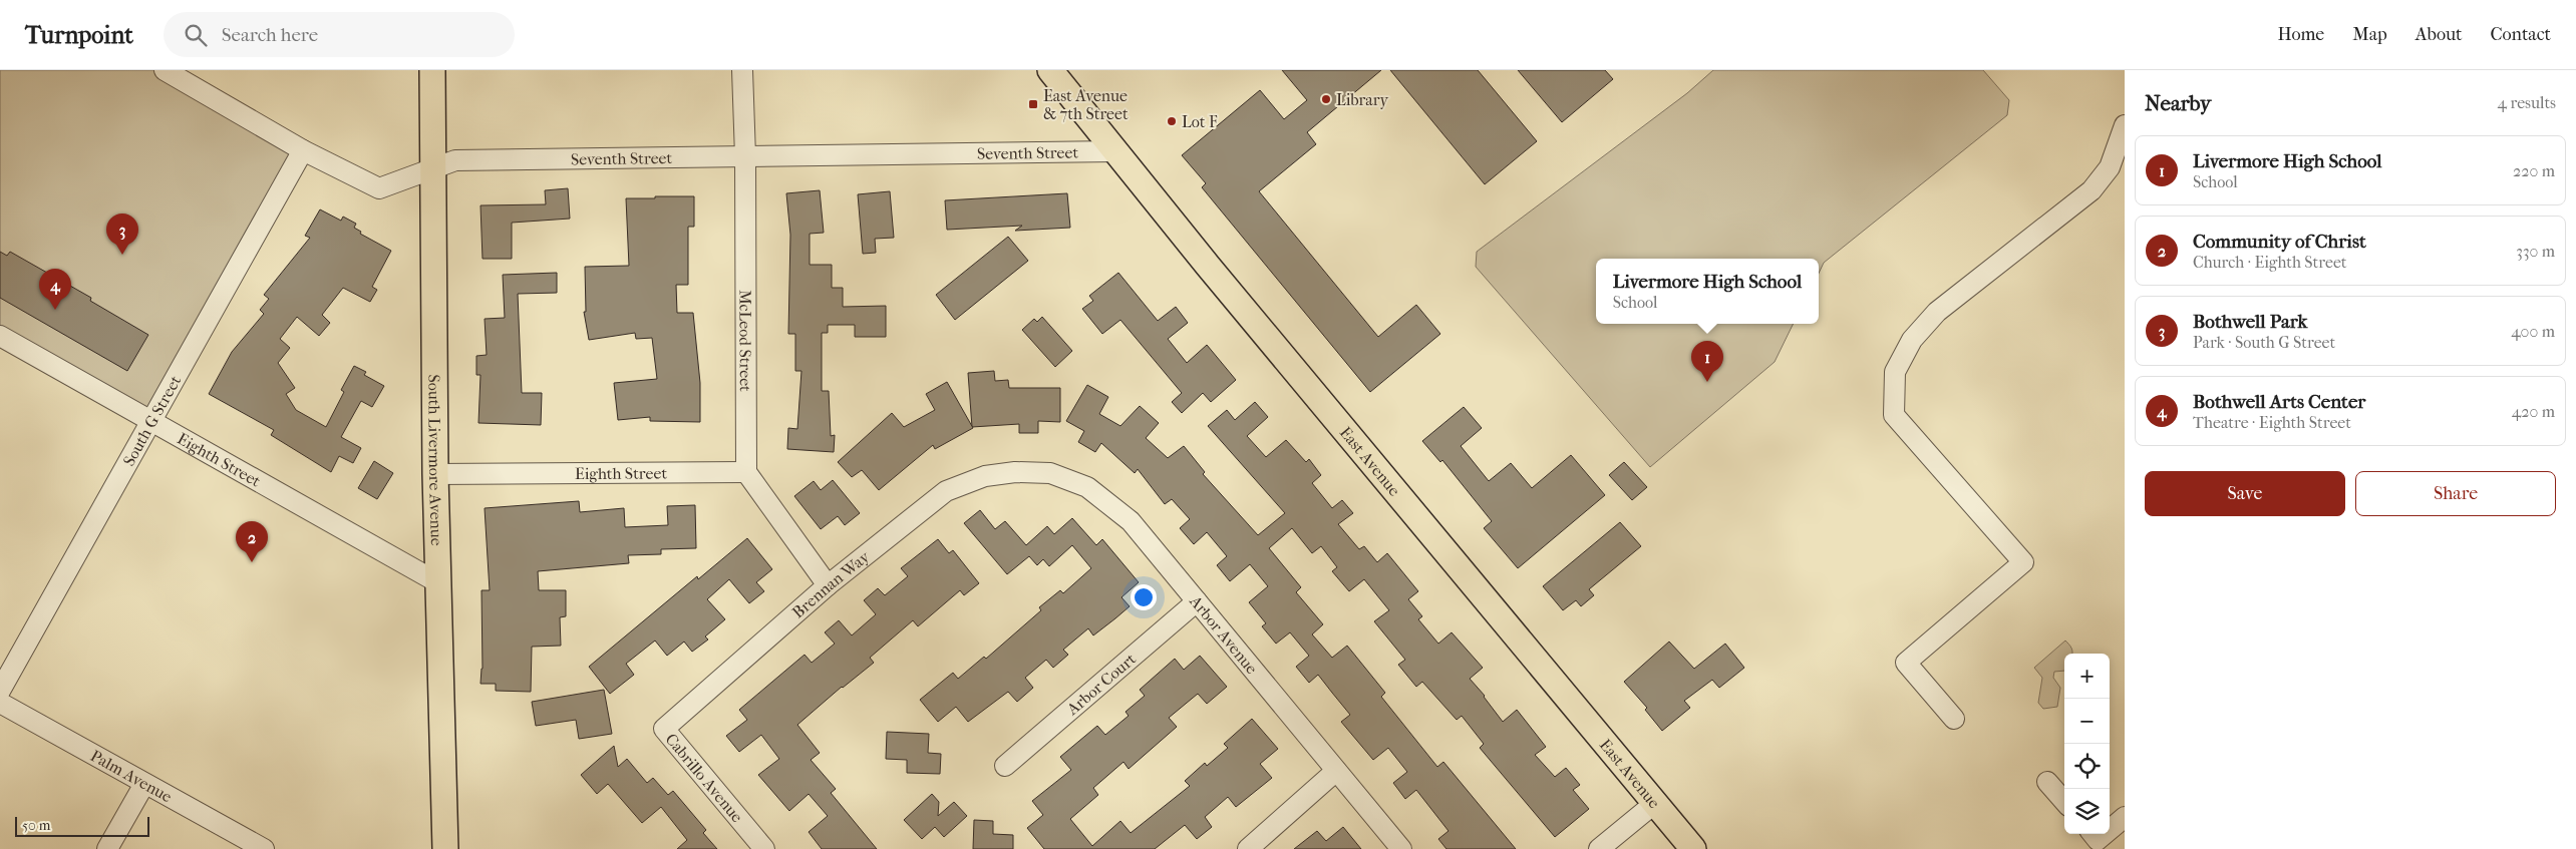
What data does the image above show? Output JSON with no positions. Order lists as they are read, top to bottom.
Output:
{
  "streets": {
    "main road": ["South Livermore Avenue", "East Avenue"],
    "street": [
      "Seventh Street",
      "McLeod Street",
      "South G Street",
      "Eighth Street",
      "Brennan Way",
      "Arbor Avenue",
      "Arbor Court",
      "Palm Avenue",
      "Cabrillo Avenue"
    ]
  },
  "crossings": [
    ["Seventh Street", "McLeod Street"],
    ["Seventh Street", "South G Street"],
    ["Seventh Street", "South Livermore Avenue"],
    ["Seventh Street", "East Avenue"],
    ["McLeod Street", "Eighth Street"],
    ["South G Street", "Eighth Street"],
    ["Eighth Street", "South Livermore Avenue"],
    ["Brennan Way", "Arbor Avenue"],
    ["Brennan Way", "Cabrillo Avenue"],
    ["Arbor Avenue", "Arbor Court"]
  ],
  "places": {
    "other": ["Library", "Lot F"],
    "transit": ["East Avenue & 7th Street"]
  },
  "scale_bar": "50 m",
  "page": {
    "header": "Turnpoint",
    "search": "Search here",
    "nav": [
      "Home",
      "Map",
      "About",
      "Contact"
    ],
    "heading": ["Nearby", "4 results"],
    "list": [
      {
        "mark": "1",
        "name": "Livermore High School",
        "note": "School",
        "value": "220 m"
      },
      {
        "mark": "2",
        "name": "Community of Christ",
        "note": "Church · Eighth Street",
        "value": "330 m"
      },
      {
        "mark": "3",
        "name": "Bothwell Park",
        "note": "Park · South G Street",
        "value": "400 m"
      },
      {
        "mark": "4",
        "name": "Bothwell Arts Center",
        "note": "Theatre · Eighth Street",
        "value": "420 m"
      }
    ],
    "pins": [
      "3",
      "4",
      "1",
      "2"
    ],
    "popup": ["Livermore High School", "School"],
    "buttons": ["Save", "Share"],
    "map_buttons": ["+", "−"],
    "scale": "50 m"
  }
}
